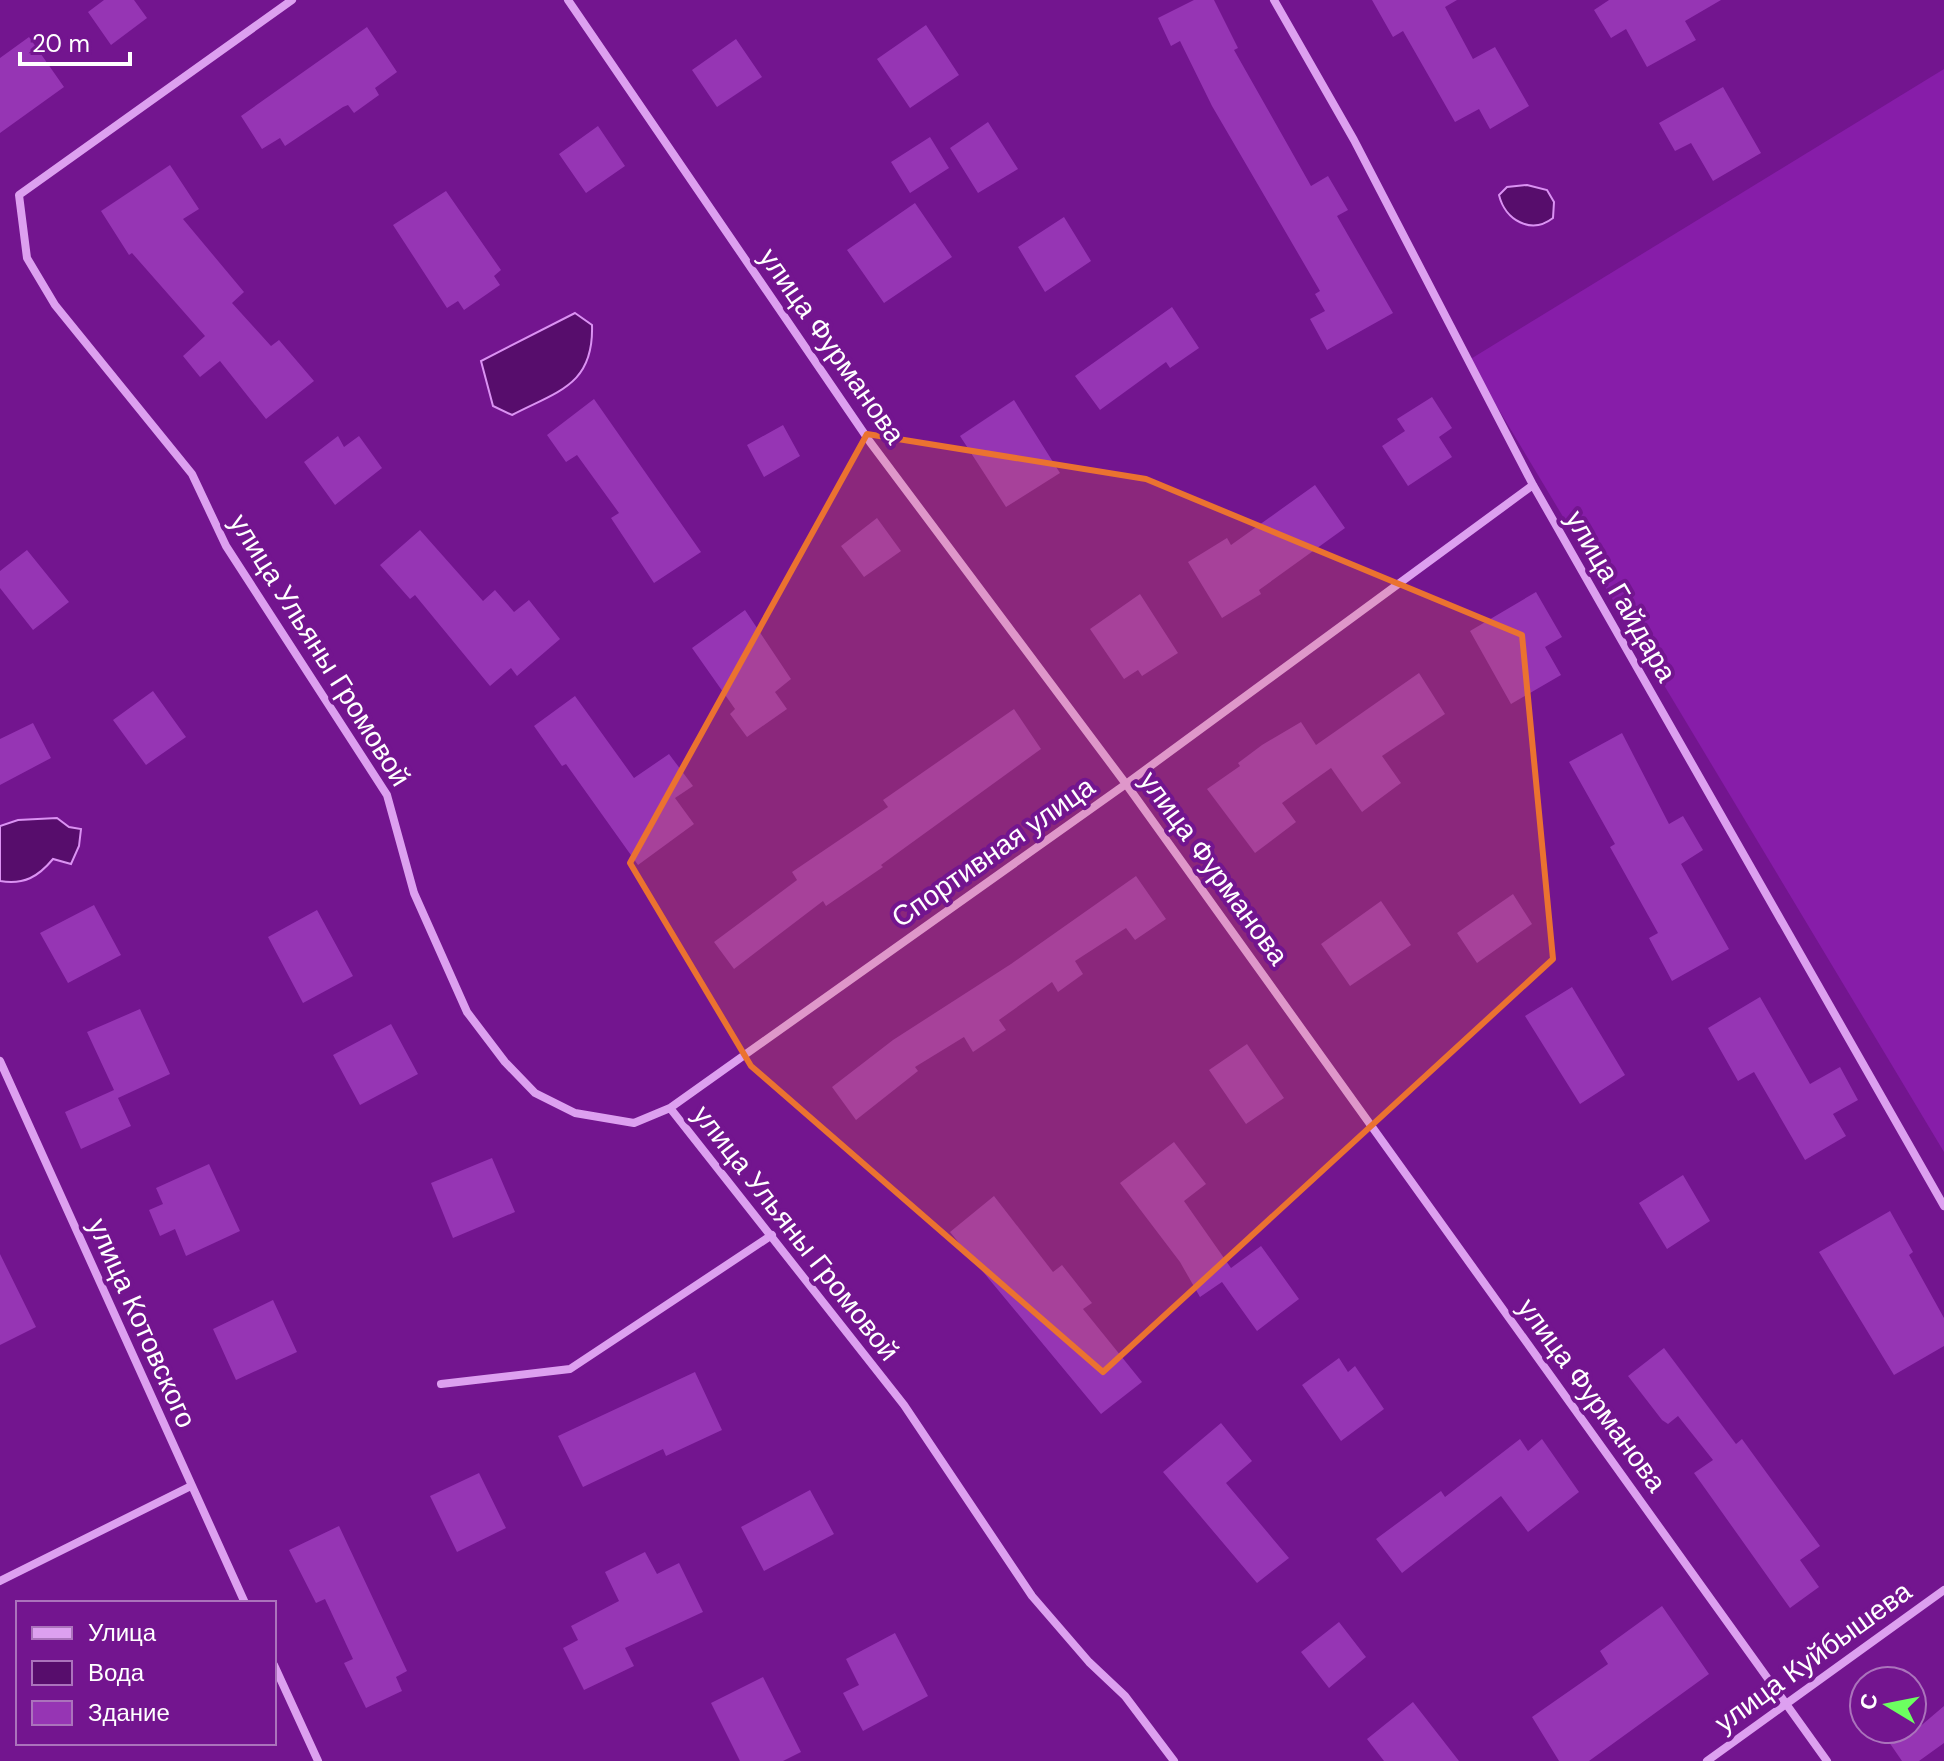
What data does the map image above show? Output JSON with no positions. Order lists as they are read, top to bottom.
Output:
{
  "streets": {
    "street": [
      "улица Фурманова",
      "улица Гайдара",
      "улица Ульяны Громовой",
      "Спортивная улица",
      "улица Котовского",
      "улица Куйбышева"
    ]
  },
  "crossings": [
    ["улица Фурманова", "Спортивная улица"],
    ["улица Фурманова", "улица Куйбышева"],
    ["улица Гайдара", "Спортивная улица"],
    ["улица Ульяны Громовой", "Спортивная улица"]
  ],
  "legend": ["Улица", "Вода", "Здание"],
  "scale_bar": "20 m",
  "north": "left"
}
